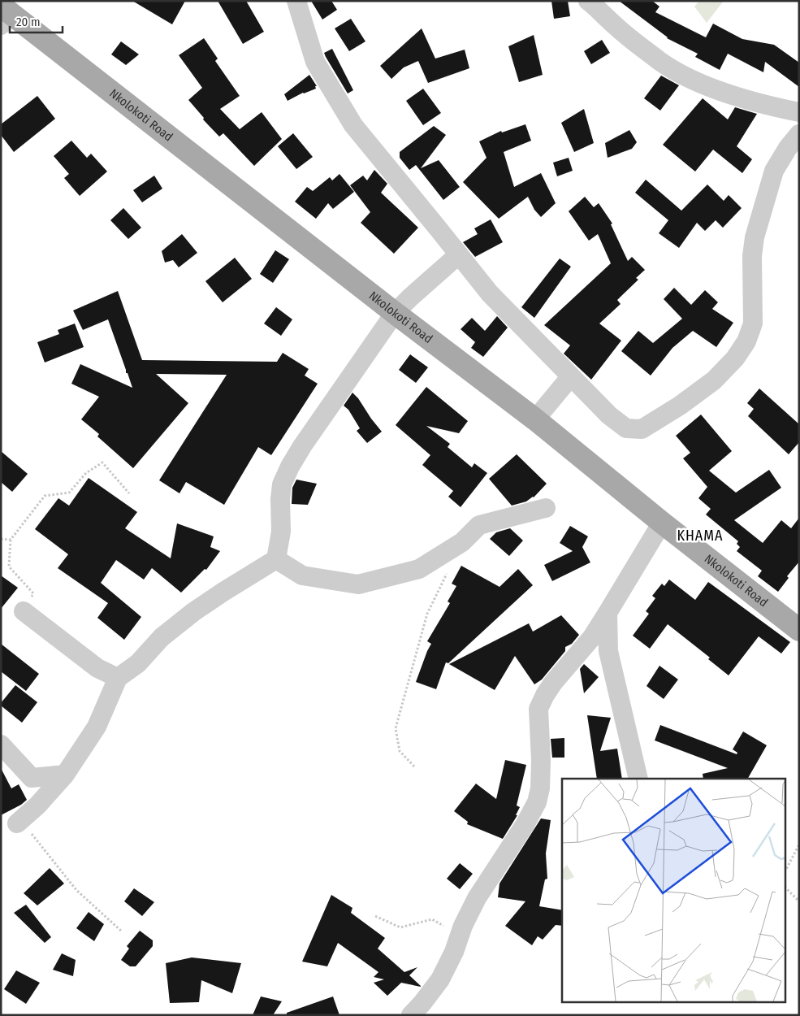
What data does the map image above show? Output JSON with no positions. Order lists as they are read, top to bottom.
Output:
{
  "streets": {
    "main road": ["Nkolokoti Road"]
  },
  "districts": ["KHAMA"],
  "scale_bar": "20 m"
}
